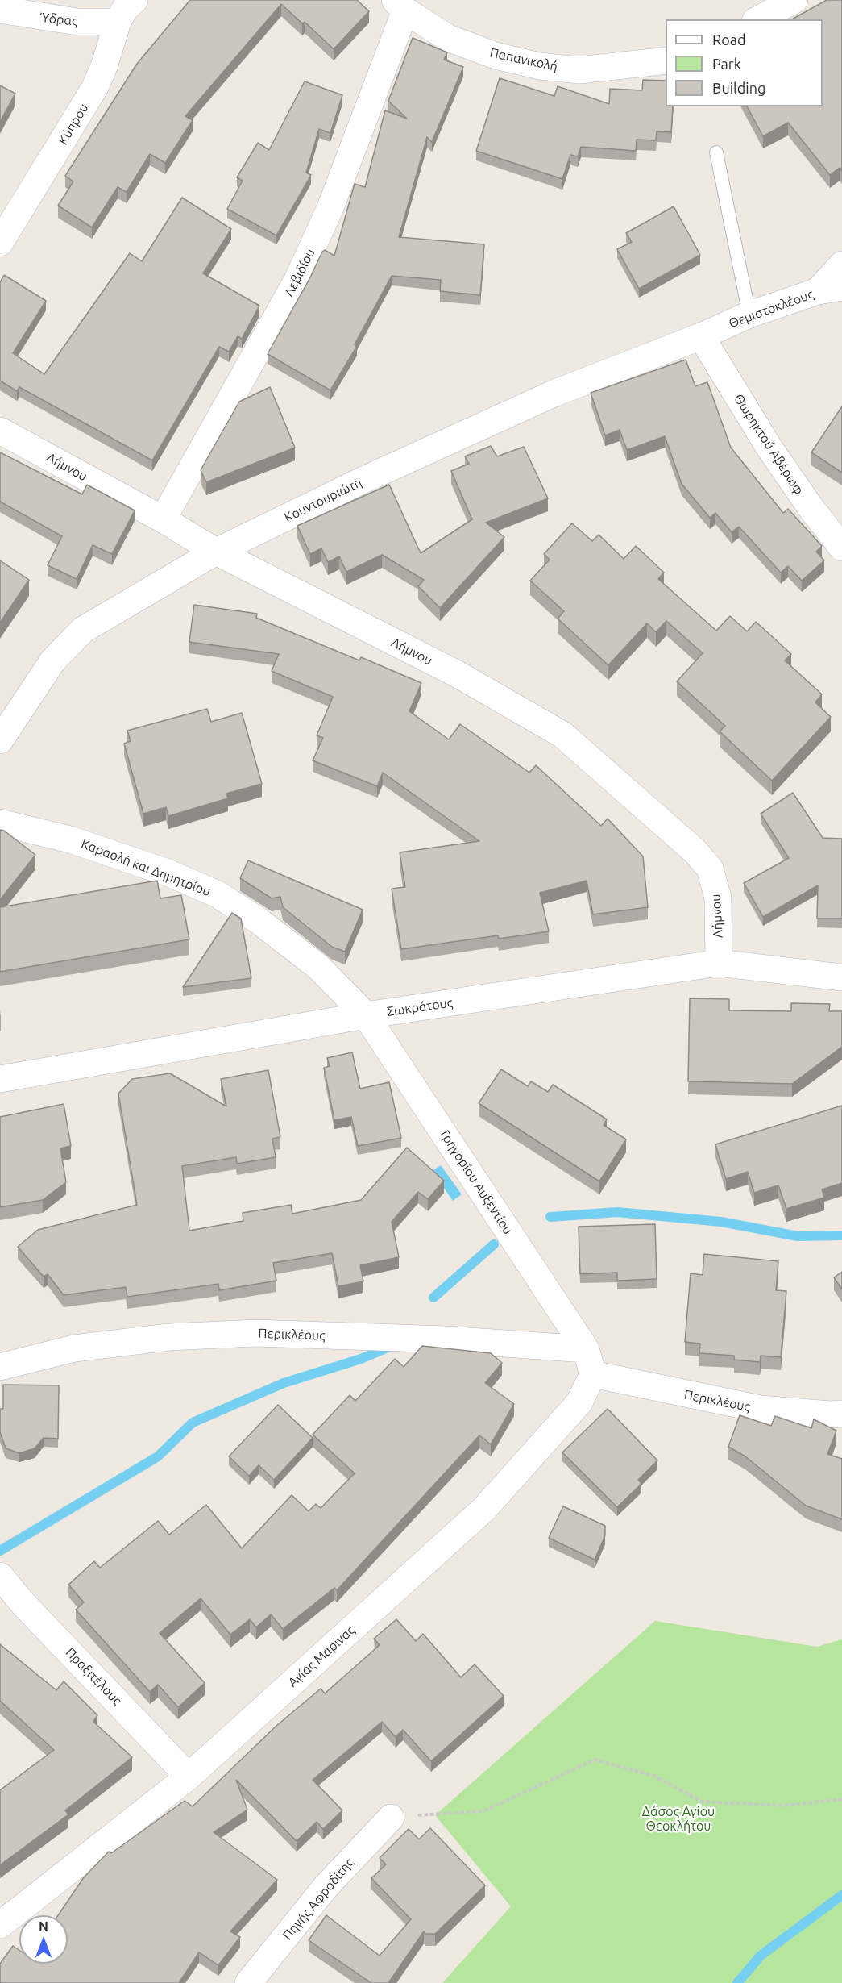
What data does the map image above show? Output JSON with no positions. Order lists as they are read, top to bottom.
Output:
{
  "streets": {
    "street": [
      "Ύδρας",
      "Παπανικολή",
      "Κύπρου",
      "Λεβιδίου",
      "Θεμιστοκλέους",
      "Θωρηκτού Αβέρωφ",
      "Λήμνου",
      "Κουντουριώτη",
      "Καραολή και Δημητρίου",
      "Σωκράτους",
      "Γρηγορίου Αυξεντίου",
      "Περικλέους",
      "Αγίας Μαρίνας",
      "Πραξιτέλους",
      "Πηγής Αφροδίτης"
    ]
  },
  "crossings": [
    ["Ύδρας", "Κύπρου"],
    ["Παπανικολή", "Λεβιδίου"],
    ["Λεβιδίου", "Λήμνου"],
    ["Θεμιστοκλέους", "Θωρηκτού Αβέρωφ"],
    ["Θεμιστοκλέους", "Κουντουριώτη"],
    ["Θωρηκτού Αβέρωφ", "Κουντουριώτη"],
    ["Λήμνου", "Κουντουριώτη"],
    ["Λήμνου", "Σωκράτους"],
    ["Καραολή και Δημητρίου", "Σωκράτους"],
    ["Καραολή και Δημητρίου", "Γρηγορίου Αυξεντίου"],
    ["Σωκράτους", "Γρηγορίου Αυξεντίου"],
    ["Γρηγορίου Αυξεντίου", "Περικλέους"],
    ["Περικλέους", "Αγίας Μαρίνας"],
    ["Αγίας Μαρίνας", "Πραξιτέλους"]
  ],
  "parks": ["Δάσος Αγίου Θεοκλήτου"],
  "legend": ["Road", "Park", "Building"],
  "north": "top"
}
